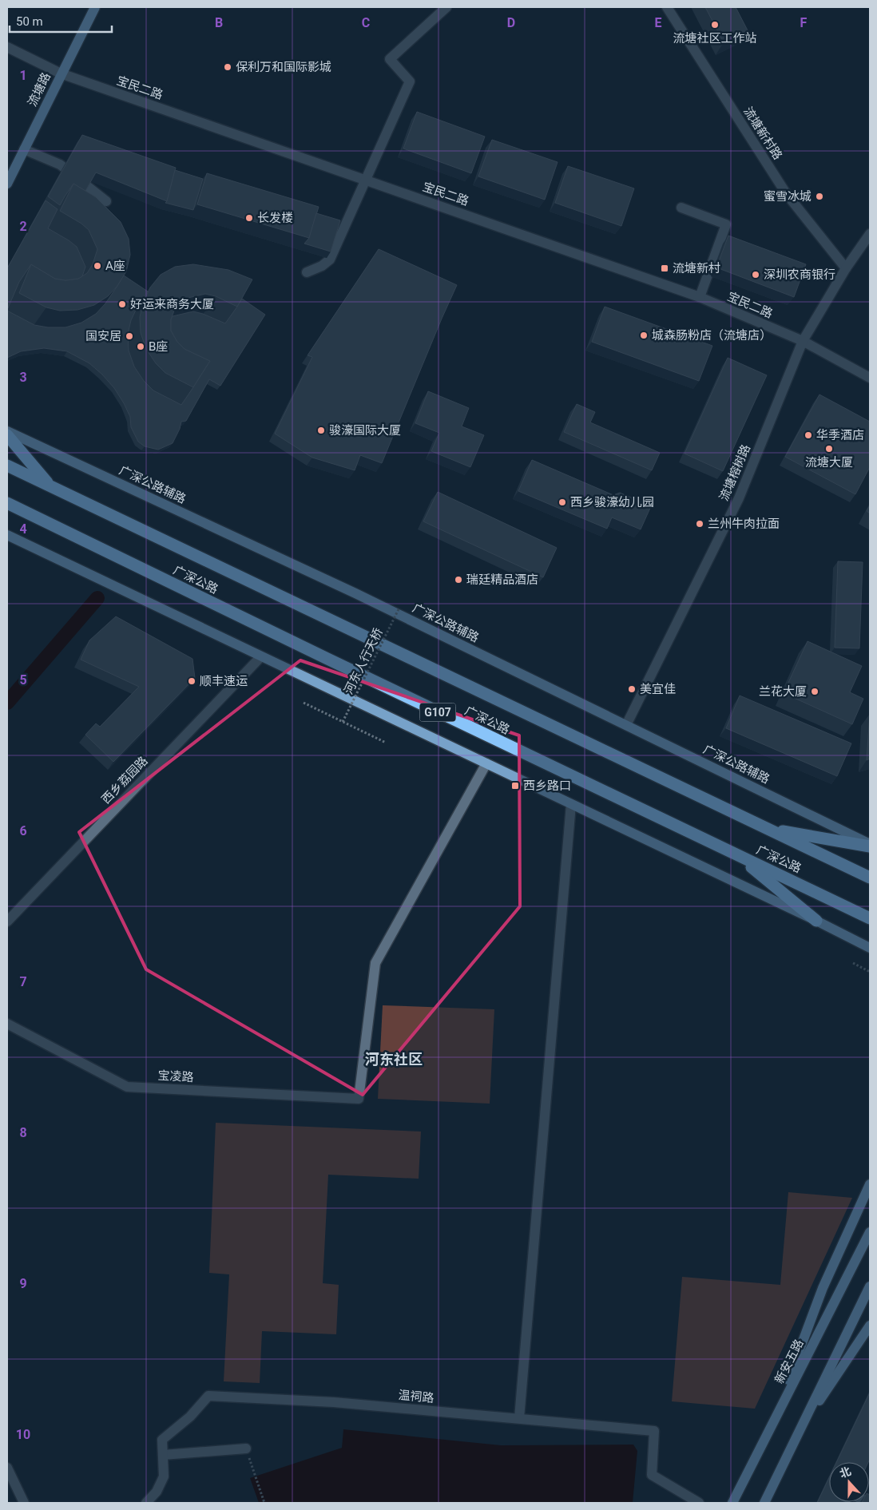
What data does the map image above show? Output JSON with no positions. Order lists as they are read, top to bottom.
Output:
{
  "streets": {
    "highway": ["广深公路", "G107"],
    "main road": ["流塘路", "广深公路辅路", "新安五路"],
    "street": [
      "宝民二路",
      "流塘新村路",
      "流塘榕树路",
      "西乡荔园路",
      "宝凌路",
      "温祠路"
    ],
    "path": ["河东人行天桥"]
  },
  "crossings": [
    ["宝民二路", "流塘路"],
    ["宝民二路", "流塘榕树路"],
    ["流塘新村路", "流塘榕树路"],
    ["流塘榕树路", "广深公路辅路"]
  ],
  "districts": ["河东社区"],
  "places": {
    "other": [
      "流塘社区工作站",
      "保利万和国际影城",
      "蜜雪冰城",
      "长发楼",
      "A座",
      "深圳农商银行",
      "好运来商务大厦",
      "城森肠粉店（流塘店）",
      "国安居",
      "B座",
      "骏濠国际大厦",
      "华季酒店",
      "流塘大厦",
      "西乡骏濠幼儿园",
      "兰州牛肉拉面",
      "瑞廷精品酒店",
      "顺丰速运",
      "美宜佳",
      "兰花大厦"
    ],
    "transit": ["流塘新村", "西乡路口"]
  },
  "scale_bar": "50 m",
  "north": "top",
  "grid": {
    "columns": [
      "B",
      "C",
      "D",
      "E",
      "F"
    ],
    "rows": [
      "1",
      "2",
      "3",
      "4",
      "5",
      "6",
      "7",
      "8",
      "9",
      "10"
    ]
  }
}
